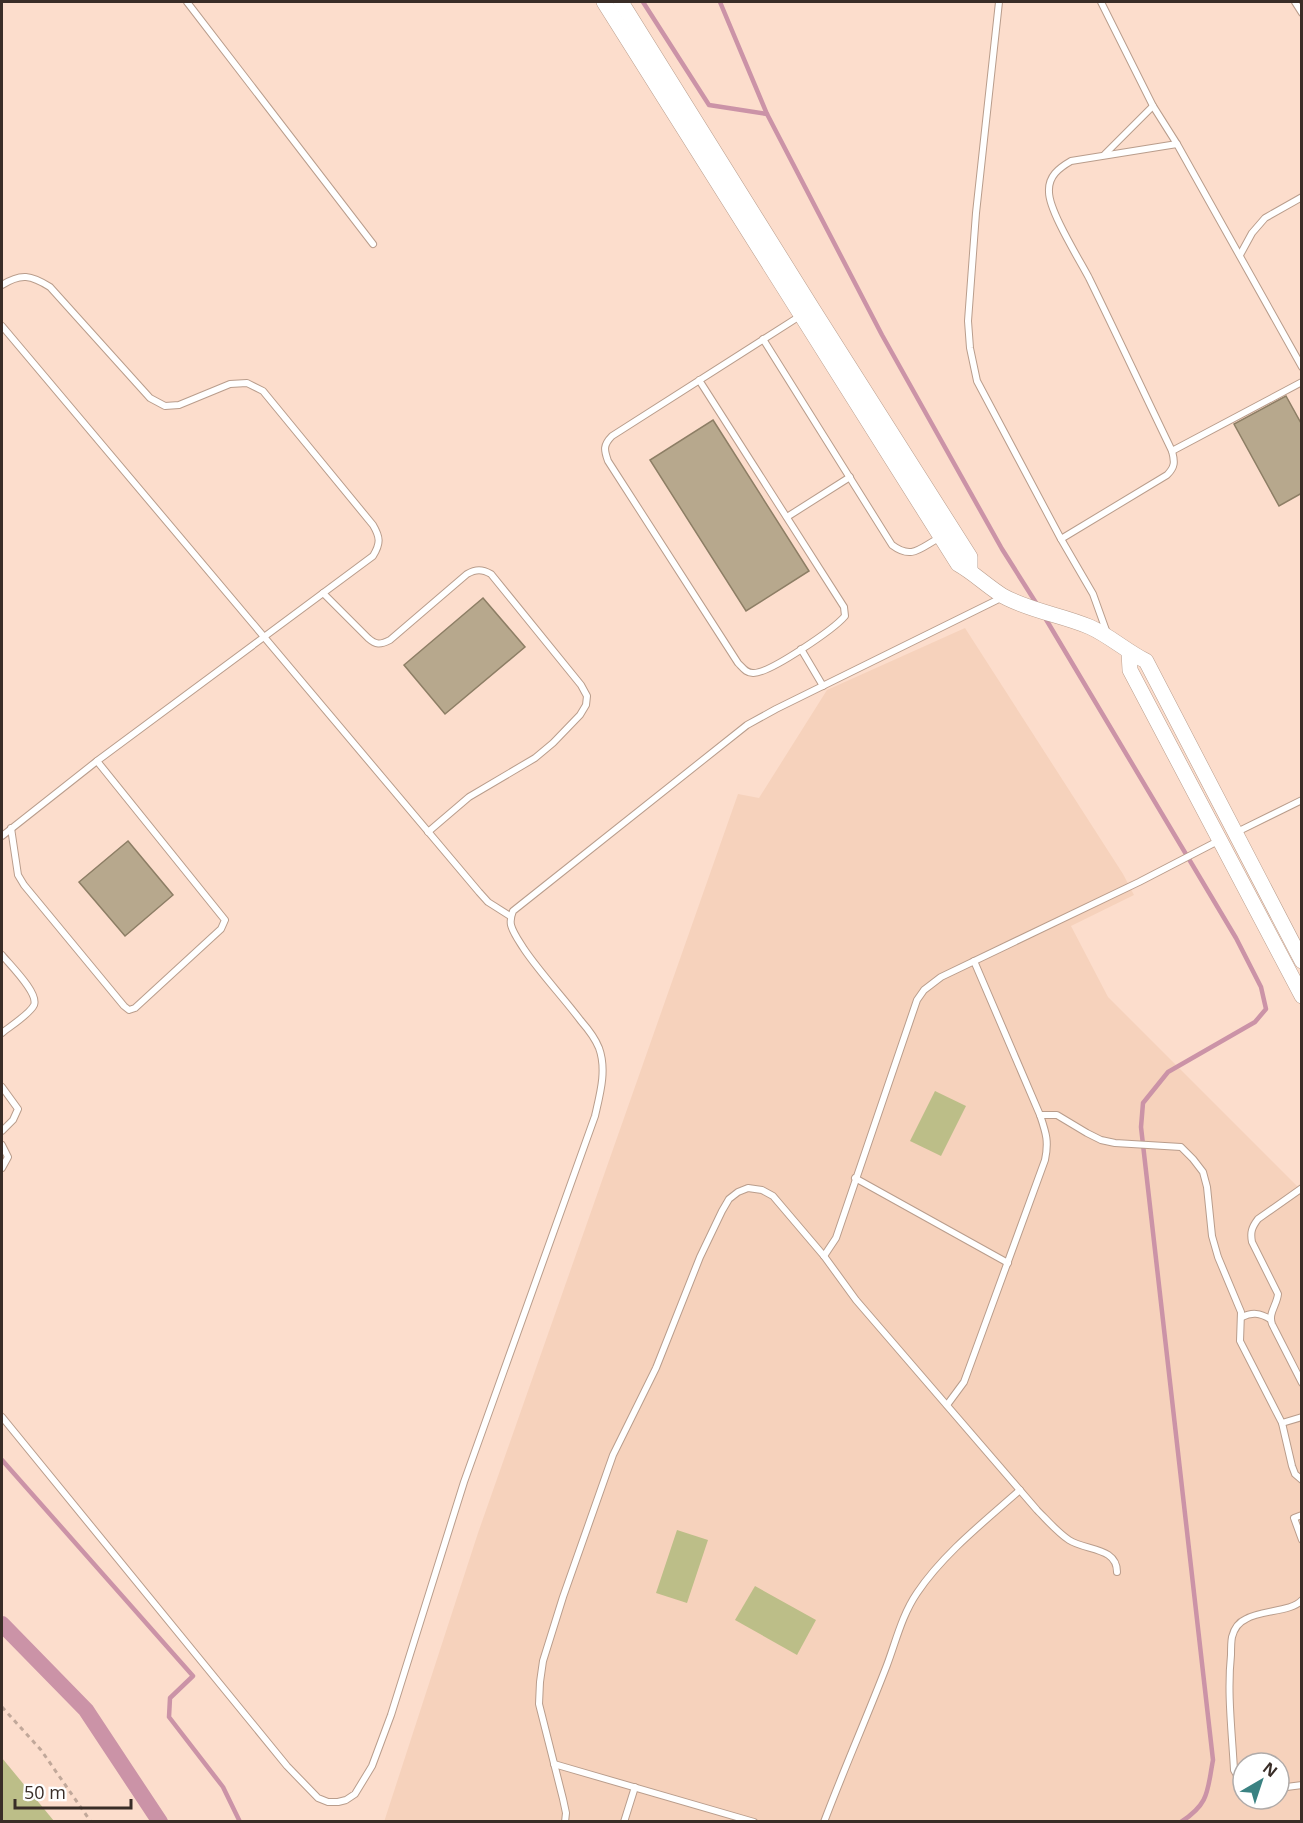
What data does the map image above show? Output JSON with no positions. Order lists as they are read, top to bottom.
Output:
{
  "scale_bar": "50 m",
  "north": "top right"
}
